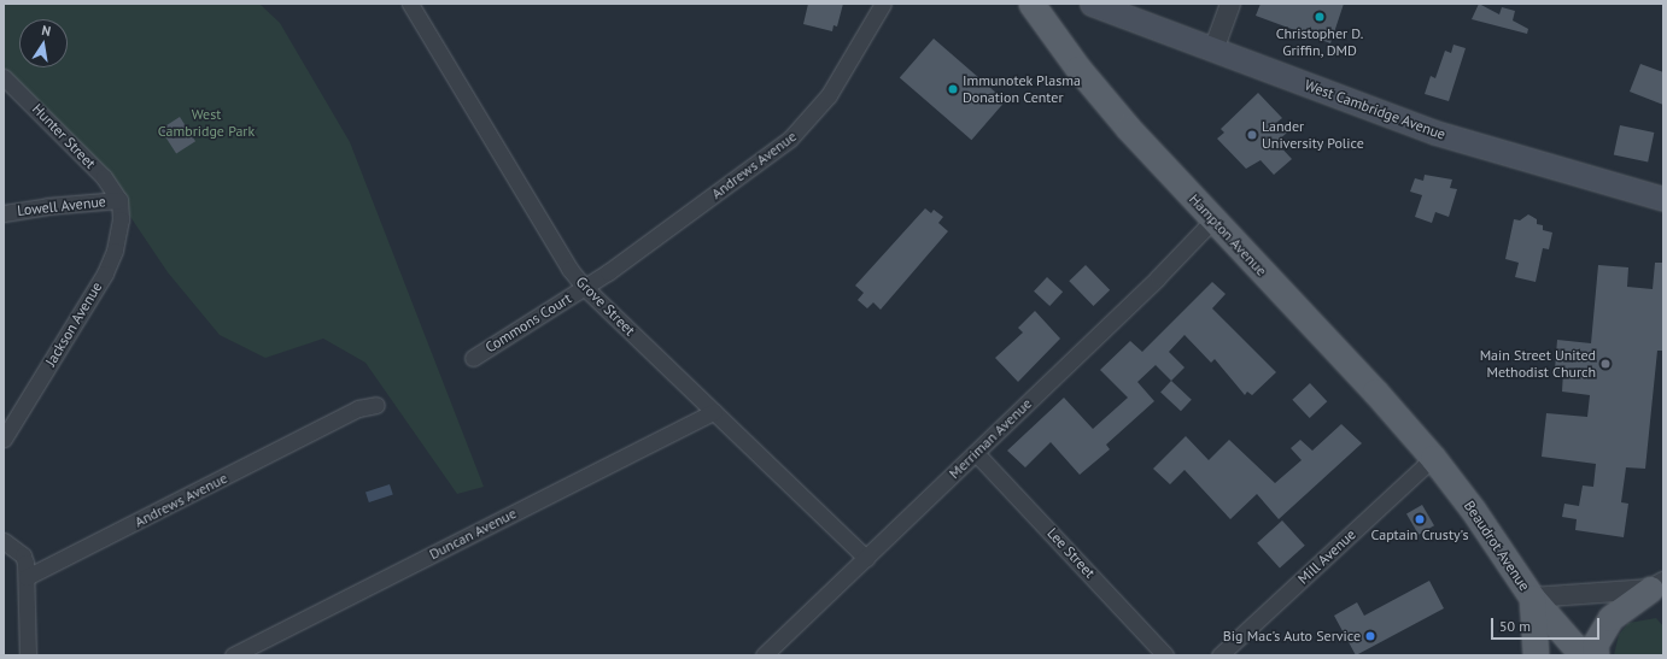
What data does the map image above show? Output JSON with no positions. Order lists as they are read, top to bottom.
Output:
{
  "streets": {
    "main road": ["West Cambridge Avenue", "Hampton Avenue", "Beaudrot Avenue"],
    "street": [
      "Hunter Street",
      "Andrews Avenue",
      "Lowell Avenue",
      "Grove Street",
      "Commons Court",
      "Jackson Avenue",
      "Merriman Avenue",
      "Duncan Avenue",
      "Lee Street",
      "Mill Avenue"
    ]
  },
  "crossings": [
    ["Hunter Street", "Lowell Avenue"],
    ["Hunter Street", "Jackson Avenue"],
    ["Andrews Avenue", "Grove Street"],
    ["Andrews Avenue", "Commons Court"],
    ["Lowell Avenue", "Jackson Avenue"],
    ["Hampton Avenue", "Merriman Avenue"],
    ["Hampton Avenue", "Beaudrot Avenue"],
    ["Hampton Avenue", "Mill Avenue"],
    ["Grove Street", "Commons Court"],
    ["Grove Street", "Merriman Avenue"],
    ["Grove Street", "Duncan Avenue"],
    ["Merriman Avenue", "Lee Street"],
    ["Beaudrot Avenue", "Mill Avenue"]
  ],
  "parks": ["West Cambridge Park"],
  "places": [
    "Christopher D. Griffin, DMD",
    "Immunotek Plasma Donation Center",
    "Lander University Police",
    "Main Street United Methodist Church",
    "Captain Crusty's",
    "Big Mac's Auto Service"
  ],
  "scale_bar": "50 m",
  "north": "top"
}
